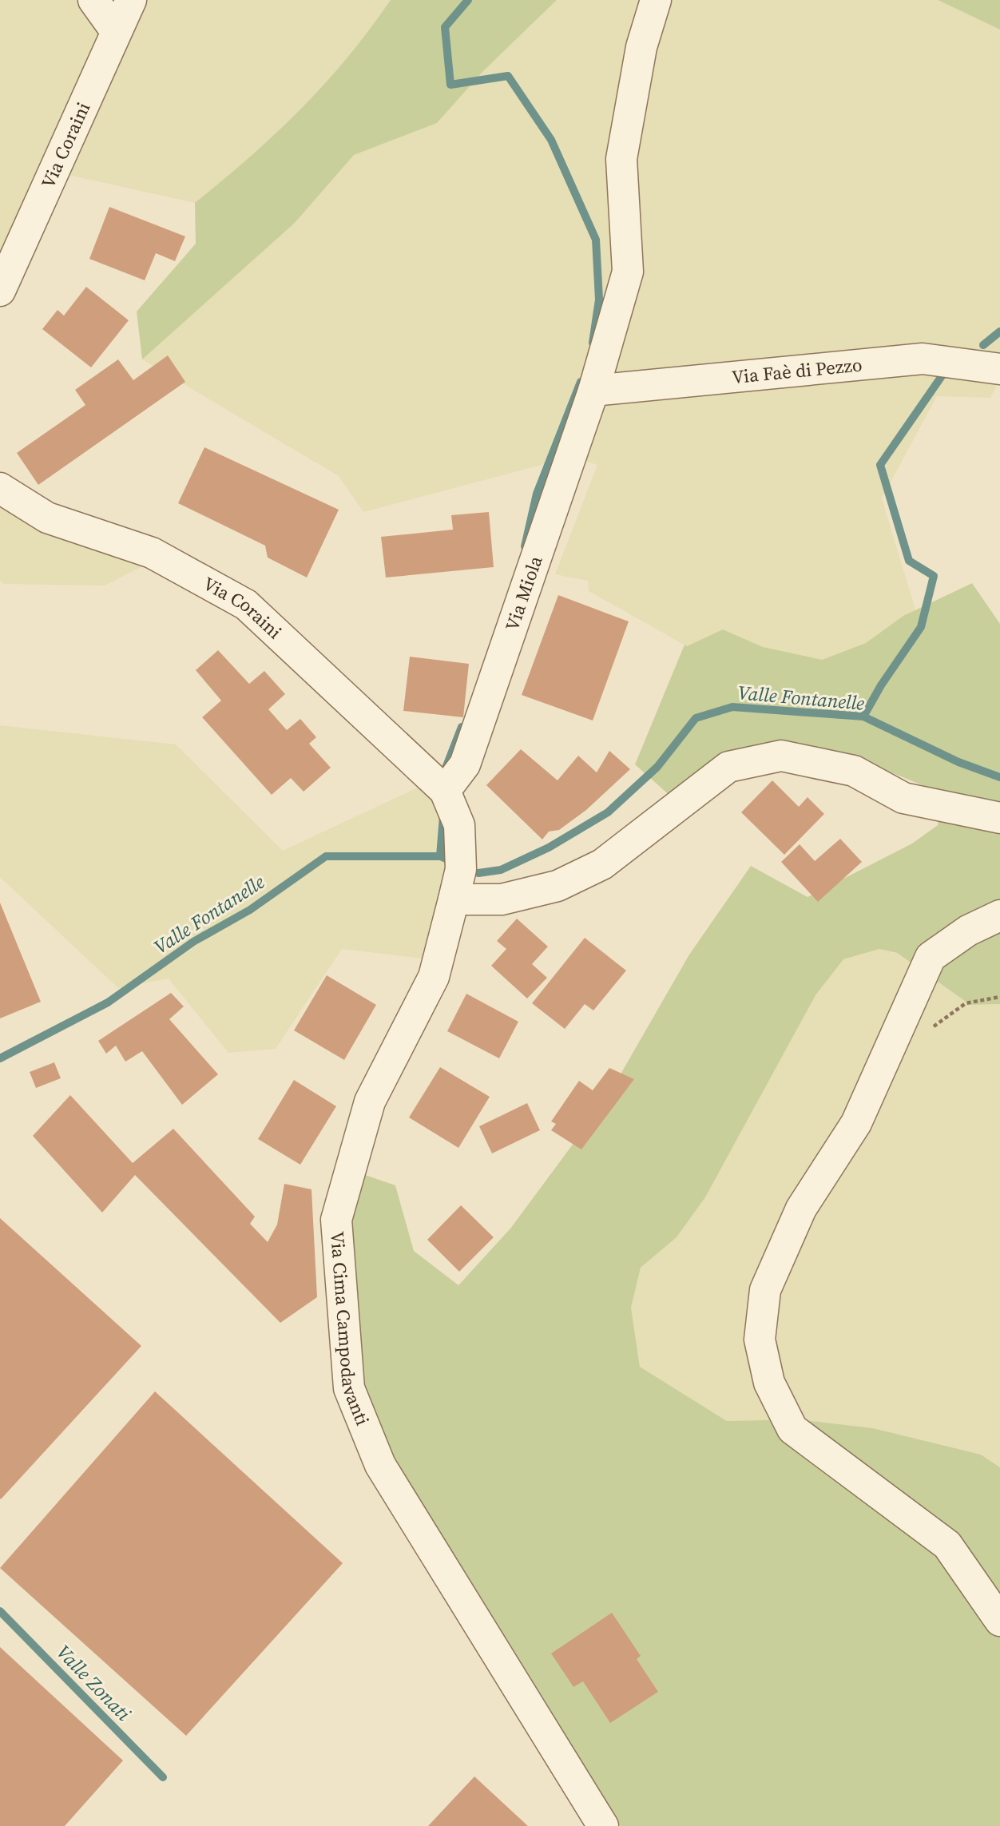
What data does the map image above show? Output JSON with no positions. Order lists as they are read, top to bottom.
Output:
{
  "streets": {
    "street": [
      "Via Coraini",
      "Via Faè di Pezzo",
      "Via Miola",
      "Via Cima Campodavanti"
    ]
  },
  "crossings": [
    ["Via Coraini", "Via Miola"],
    ["Via Coraini", "Via Cima Campodavanti"],
    ["Via Faè di Pezzo", "Via Miola"],
    ["Via Miola", "Via Cima Campodavanti"]
  ],
  "water": ["Valle Fontanelle", "Valle Zonati"]
}
